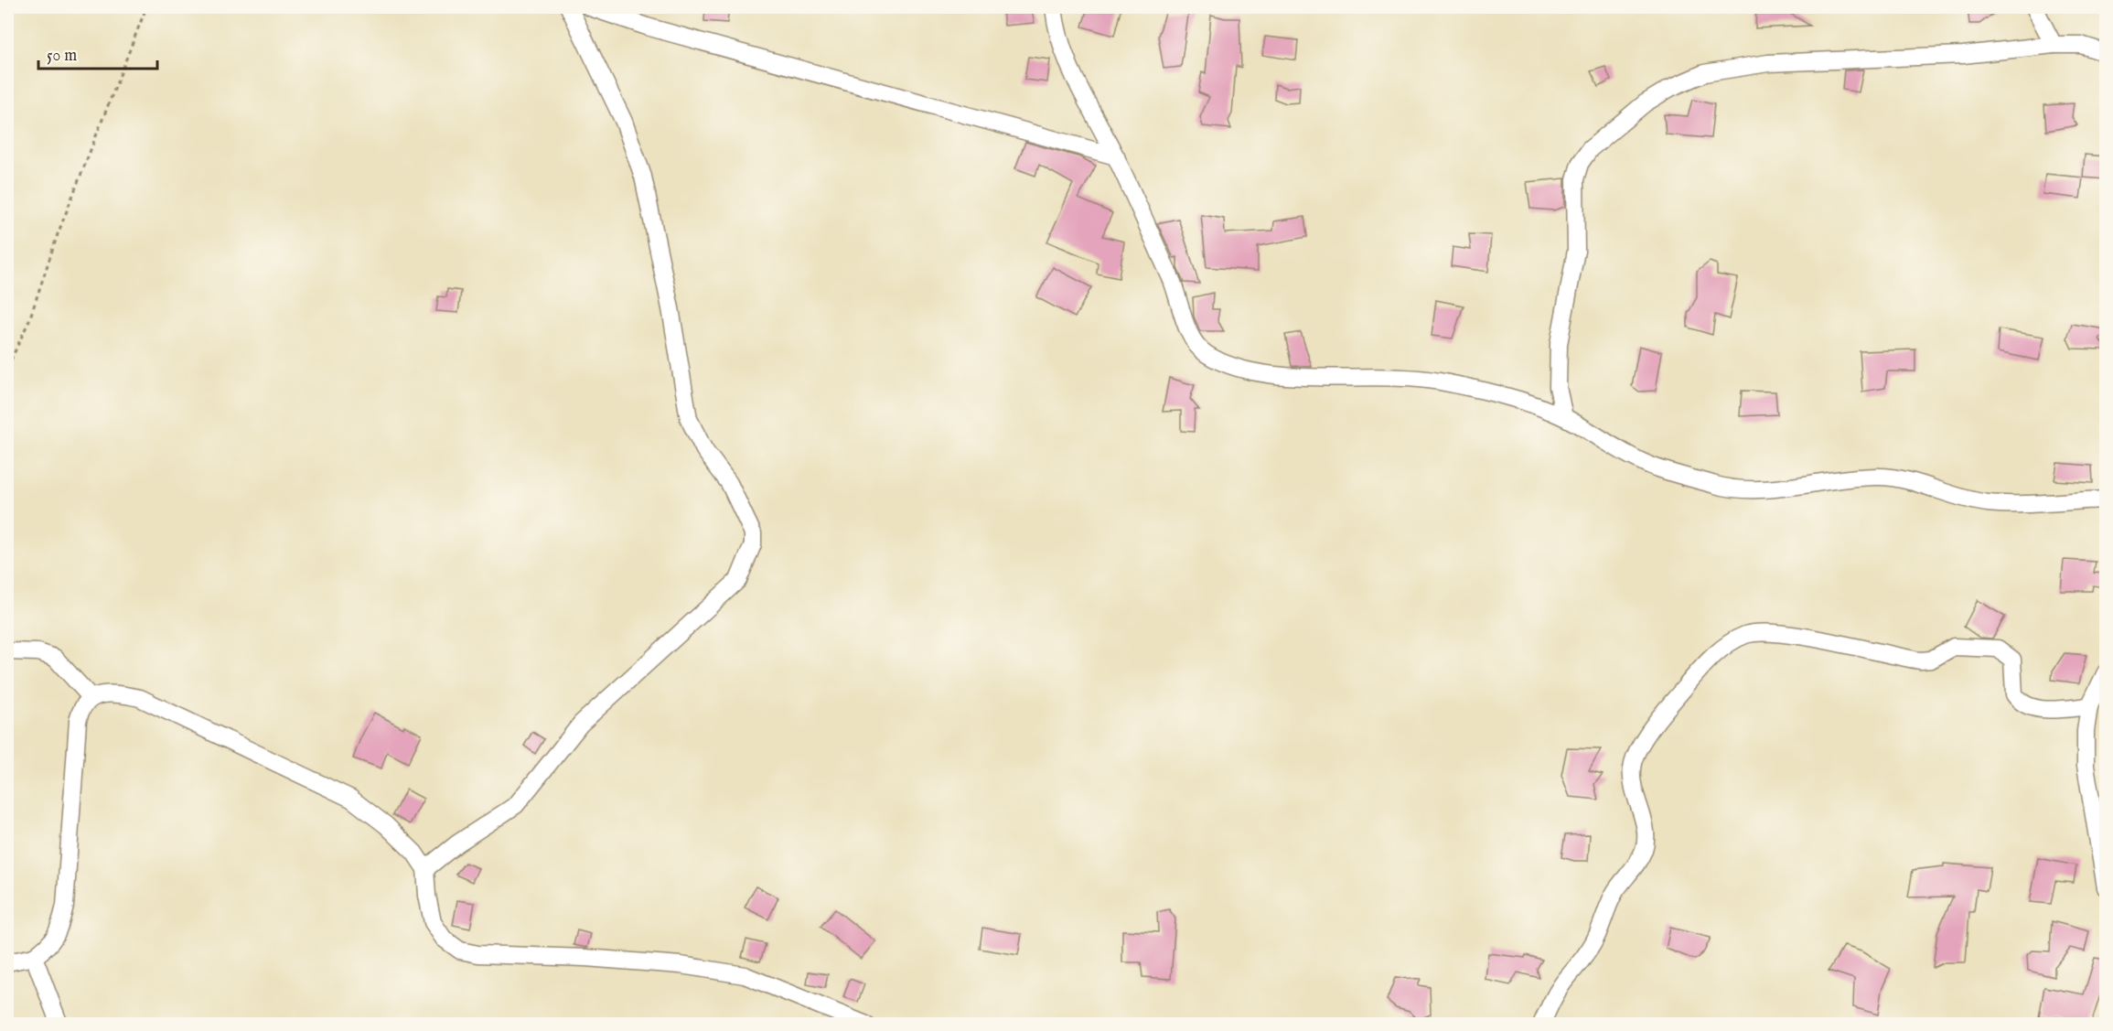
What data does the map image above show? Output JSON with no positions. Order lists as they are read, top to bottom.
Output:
{
  "scale_bar": "50 m"
}
